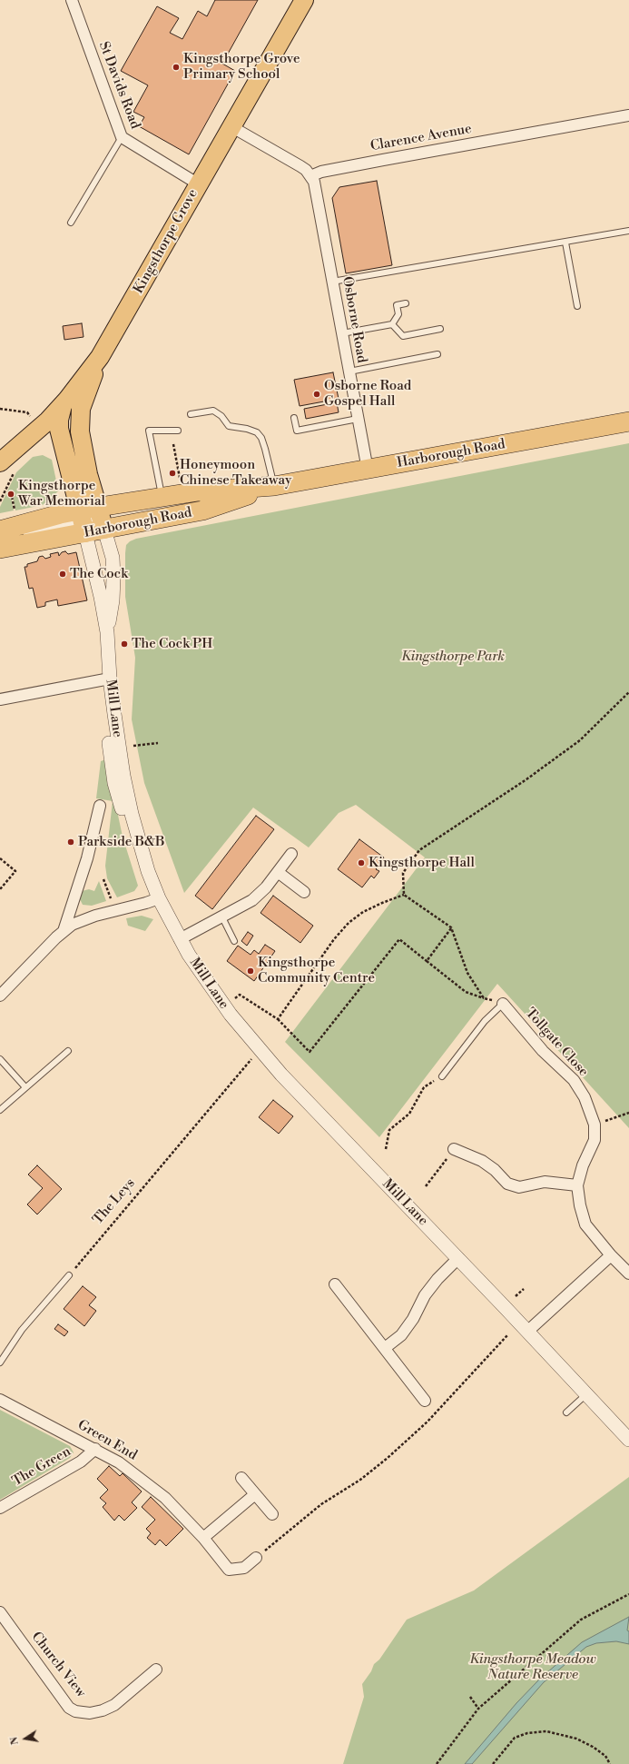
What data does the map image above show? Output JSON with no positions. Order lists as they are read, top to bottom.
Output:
{
  "streets": {
    "highway": ["Harborough Road"],
    "main road": ["Kingsthorpe Grove"],
    "street": [
      "St Davids Road",
      "Clarence Avenue",
      "Osborne Road",
      "Mill Lane",
      "Tollgate Close",
      "Green End",
      "The Green",
      "Church View"
    ],
    "path": ["The Leys"]
  },
  "crossings": [
    ["St Davids Road", "Kingsthorpe Grove"],
    ["Clarence Avenue", "Osborne Road"],
    ["Osborne Road", "Harborough Road"],
    ["Harborough Road", "Mill Lane"],
    ["Green End", "The Green"]
  ],
  "parks": ["Kingsthorpe Park", "Kingsthorpe Meadow Nature Reserve"],
  "places": [
    "Kingsthorpe Grove Primary School",
    "Osborne Road Gospel Hall",
    "Honeymoon Chinese Takeaway",
    "Kingsthorpe War Memorial",
    "The Cock",
    "The Cock PH",
    "Parkside B&B",
    "Kingsthorpe Hall",
    "Kingsthorpe Community Centre"
  ],
  "north": "left"
}
